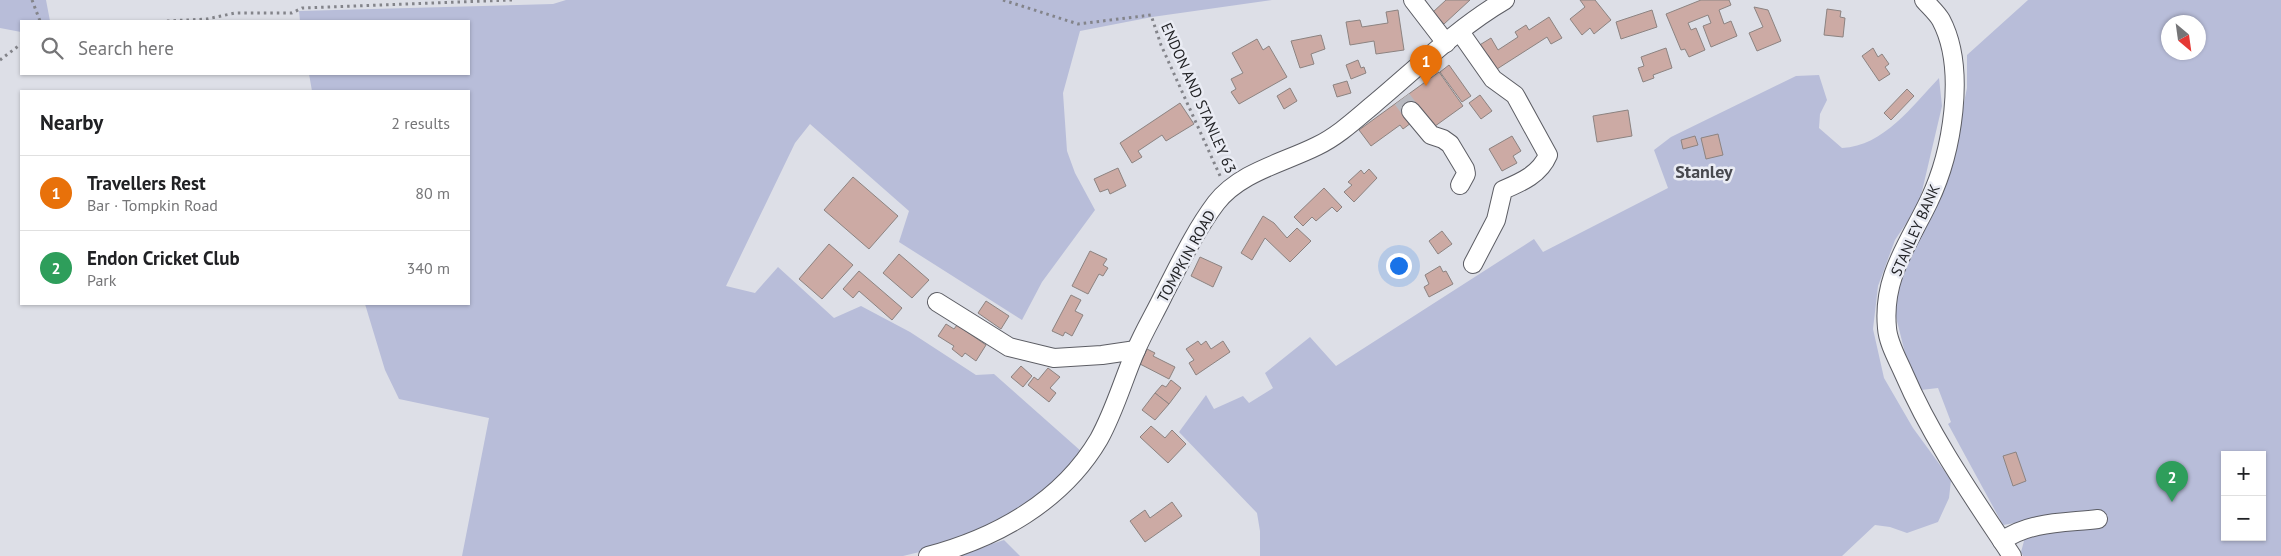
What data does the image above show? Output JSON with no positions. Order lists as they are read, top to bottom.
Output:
{
  "streets": {
    "street": ["STANLEY BANK", "TOMPKIN ROAD"],
    "path": ["ENDON AND STANLEY 63"]
  },
  "crossings": [
    ["ENDON AND STANLEY 63", "TOMPKIN ROAD"]
  ],
  "districts": ["Stanley"],
  "north": "bottom right",
  "page": {
    "search": "Search here",
    "pins": ["1", "2"],
    "heading": ["Nearby", "2 results"],
    "list": [
      {
        "mark": "1",
        "name": "Travellers Rest",
        "note": "Bar · Tompkin Road",
        "value": "80 m"
      },
      {
        "mark": "2",
        "name": "Endon Cricket Club",
        "note": "Park",
        "value": "340 m"
      }
    ],
    "map_buttons": ["+", "−"]
  }
}
